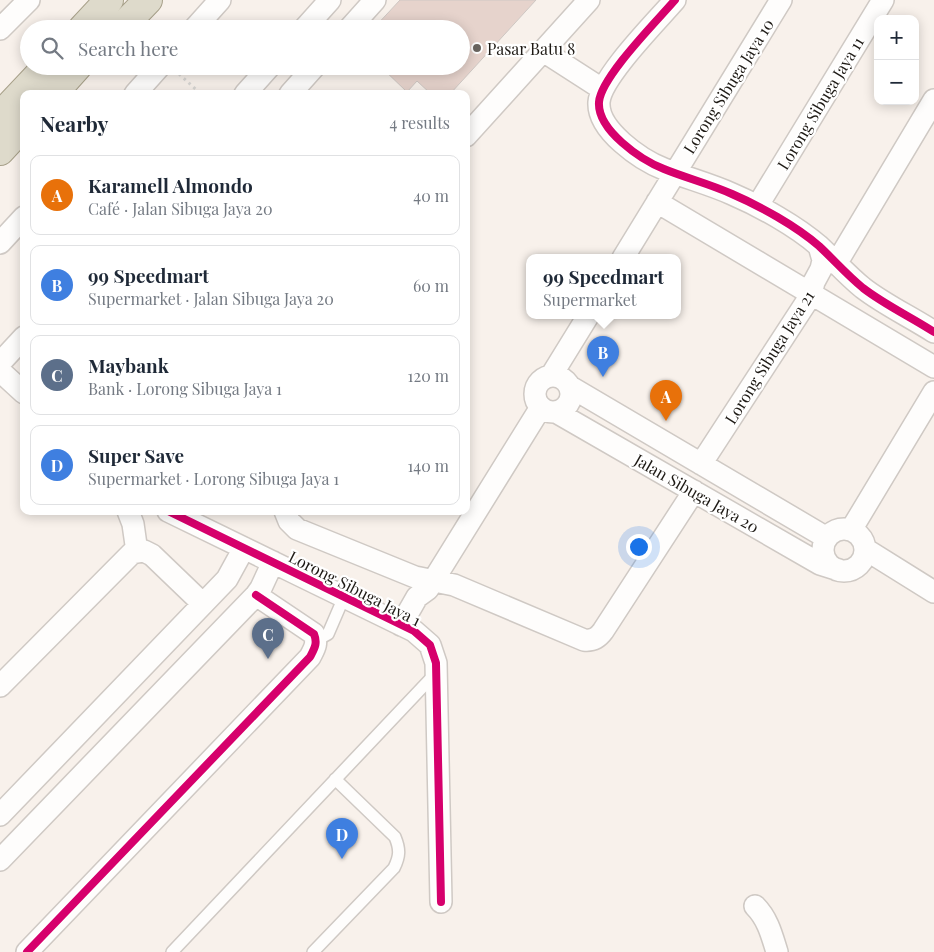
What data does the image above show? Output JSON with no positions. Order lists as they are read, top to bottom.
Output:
{
  "streets": {
    "street": [
      "Lorong Sibuga Jaya 10",
      "Lorong Sibuga Jaya 11",
      "Lorong Sibuga Jaya 21",
      "Jalan Sibuga Jaya 20",
      "Lorong Sibuga Jaya 1"
    ]
  },
  "crossings": [
    ["Lorong Sibuga Jaya 21", "Jalan Sibuga Jaya 20"]
  ],
  "places": ["Pasar Batu 8"],
  "page": {
    "map_buttons": ["+", "−"],
    "search": "Search here",
    "heading": ["Nearby", "4 results"],
    "list": [
      {
        "mark": "A",
        "name": "Karamell Almondo",
        "note": "Café · Jalan Sibuga Jaya 20",
        "value": "40 m"
      },
      {
        "mark": "B",
        "name": "99 Speedmart",
        "note": "Supermarket · Jalan Sibuga Jaya 20",
        "value": "60 m"
      },
      {
        "mark": "C",
        "name": "Maybank",
        "note": "Bank · Lorong Sibuga Jaya 1",
        "value": "120 m"
      },
      {
        "mark": "D",
        "name": "Super Save",
        "note": "Supermarket · Lorong Sibuga Jaya 1",
        "value": "140 m"
      }
    ],
    "popup": ["99 Speedmart", "Supermarket"],
    "pins": [
      "B",
      "A",
      "C",
      "D"
    ]
  }
}
